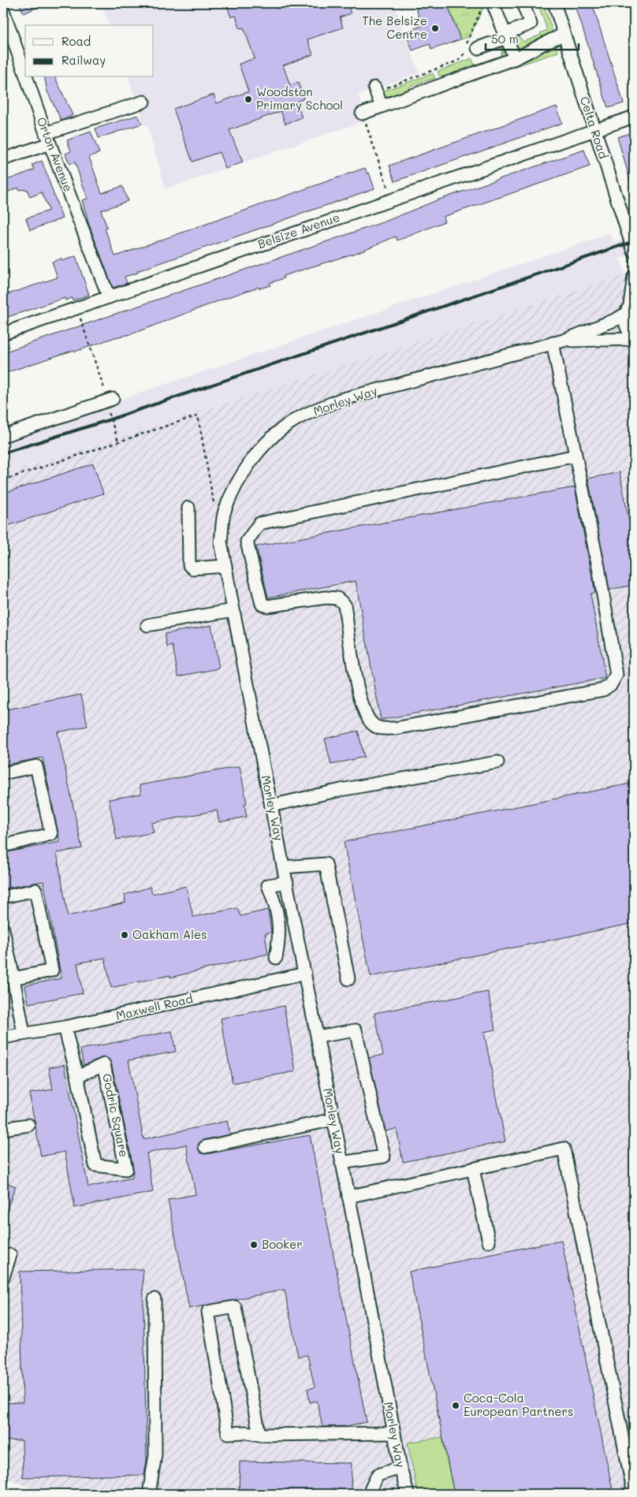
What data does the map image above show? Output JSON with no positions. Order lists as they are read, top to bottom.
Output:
{
  "streets": {
    "street": [
      "Celta Road",
      "Orton Avenue",
      "Belsize Avenue",
      "Morley Way",
      "Maxwell Road",
      "Godric Square"
    ]
  },
  "crossings": [
    ["Celta Road", "Belsize Avenue"],
    ["Orton Avenue", "Belsize Avenue"],
    ["Morley Way", "Maxwell Road"],
    ["Maxwell Road", "Godric Square"]
  ],
  "places": [
    "The Belsize Centre",
    "Woodston Primary School",
    "Oakham Ales",
    "Booker",
    "Coca-Cola European Partners"
  ],
  "legend": ["Road", "Railway"],
  "scale_bar": "50 m"
}
